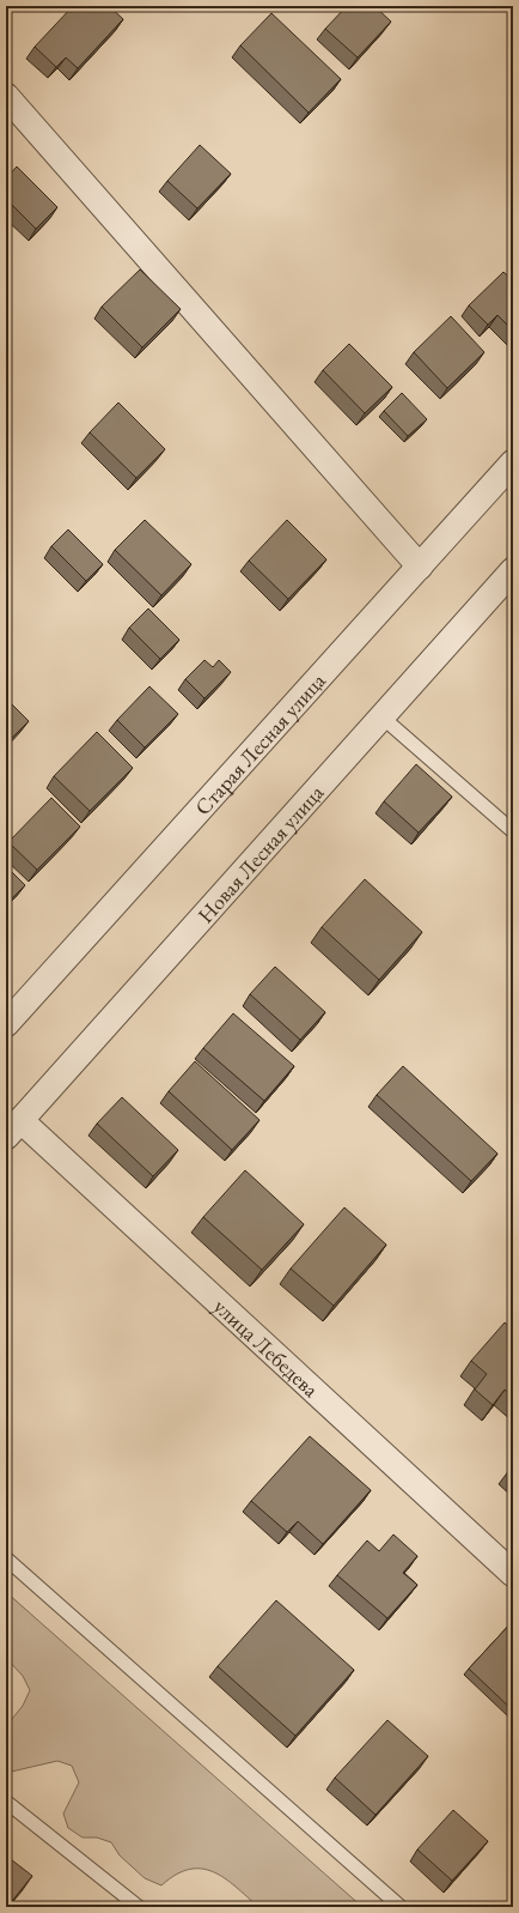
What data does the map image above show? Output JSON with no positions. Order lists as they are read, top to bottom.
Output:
{
  "streets": {
    "street": ["Старая Лесная улица", "Новая Лесная улица", "улица Лебедева"]
  },
  "crossings": [
    ["Новая Лесная улица", "улица Лебедева"]
  ]
}
